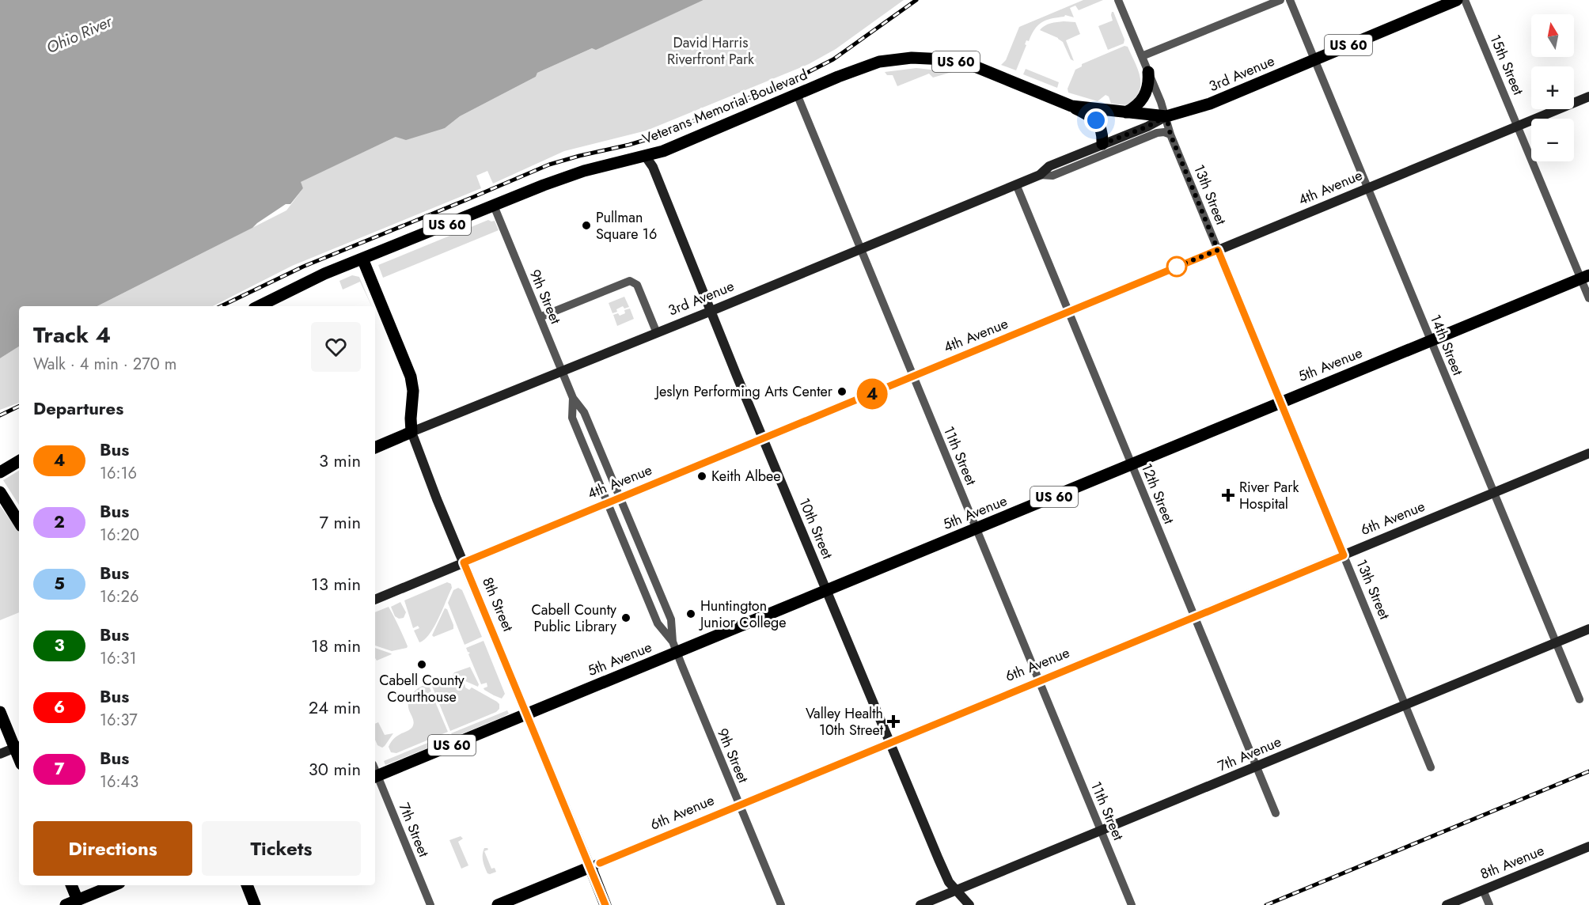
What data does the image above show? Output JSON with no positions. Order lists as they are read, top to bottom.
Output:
{
  "streets": {
    "main road": [
      "US 60",
      "3rd Avenue",
      "Veterans Memorial Boulevard",
      "5th Avenue",
      "6th Avenue",
      "8th Street"
    ],
    "street": [
      "15th Street",
      "4th Avenue",
      "13th Street",
      "9th Street",
      "14th Street",
      "11th Street",
      "12th Street",
      "10th Street",
      "7th Avenue",
      "7th Street",
      "8th Avenue"
    ]
  },
  "crossings": [
    ["15th Street", "4th Avenue"],
    ["15th Street", "5th Avenue"],
    ["3rd Avenue", "Veterans Memorial Boulevard"],
    ["3rd Avenue", "13th Street"],
    ["3rd Avenue", "9th Street"],
    ["3rd Avenue", "14th Street"],
    ["3rd Avenue", "11th Street"],
    ["3rd Avenue", "12th Street"],
    ["3rd Avenue", "10th Street"],
    ["3rd Avenue", "8th Street"],
    ["Veterans Memorial Boulevard", "13th Street"],
    ["Veterans Memorial Boulevard", "9th Street"],
    ["Veterans Memorial Boulevard", "11th Street"],
    ["Veterans Memorial Boulevard", "10th Street"],
    ["Veterans Memorial Boulevard", "8th Street"],
    ["4th Avenue", "13th Street"],
    ["4th Avenue", "9th Street"],
    ["4th Avenue", "14th Street"],
    ["4th Avenue", "11th Street"],
    ["4th Avenue", "12th Street"],
    ["4th Avenue", "10th Street"],
    ["4th Avenue", "8th Street"],
    ["13th Street", "5th Avenue"],
    ["13th Street", "6th Avenue"],
    ["13th Street", "7th Avenue"],
    ["9th Street", "5th Avenue"],
    ["9th Street", "6th Avenue"],
    ["14th Street", "5th Avenue"],
    ["14th Street", "6th Avenue"],
    ["14th Street", "7th Avenue"],
    ["5th Avenue", "11th Street"],
    ["5th Avenue", "12th Street"],
    ["5th Avenue", "10th Street"],
    ["5th Avenue", "8th Street"],
    ["5th Avenue", "7th Street"],
    ["11th Street", "6th Avenue"],
    ["11th Street", "7th Avenue"],
    ["12th Street", "6th Avenue"],
    ["12th Street", "7th Avenue"],
    ["6th Avenue", "10th Street"],
    ["6th Avenue", "8th Street"],
    ["10th Street", "7th Avenue"]
  ],
  "water": ["Ohio River"],
  "parks": ["David Harris Riverfront Park"],
  "places": {
    "other": [
      "Pullman Square 16",
      "Jeslyn Performing Arts Center",
      "Keith Albee",
      "Huntington Junior College",
      "Cabell County Public Library",
      "Cabell County Courthouse"
    ],
    "health": ["River Park Hospital", "Valley Health 10th Street"]
  },
  "lines": ["bus line 4"],
  "north": "top",
  "page": {
    "on_map": "4",
    "map_buttons": ["+", "−"],
    "heading": [
      ["Track 4", "Walk · 4 min · 270 m"],
      "Departures"
    ],
    "list": [
      {
        "mark": "4",
        "name": "Bus",
        "note": "16:16",
        "value": "3 min"
      },
      {
        "mark": "2",
        "name": "Bus",
        "note": "16:20",
        "value": "7 min"
      },
      {
        "mark": "5",
        "name": "Bus",
        "note": "16:26",
        "value": "13 min"
      },
      {
        "mark": "3",
        "name": "Bus",
        "note": "16:31",
        "value": "18 min"
      },
      {
        "mark": "6",
        "name": "Bus",
        "note": "16:37",
        "value": "24 min"
      },
      {
        "mark": "7",
        "name": "Bus",
        "note": "16:43",
        "value": "30 min"
      }
    ],
    "buttons": ["Directions", "Tickets"]
  }
}
